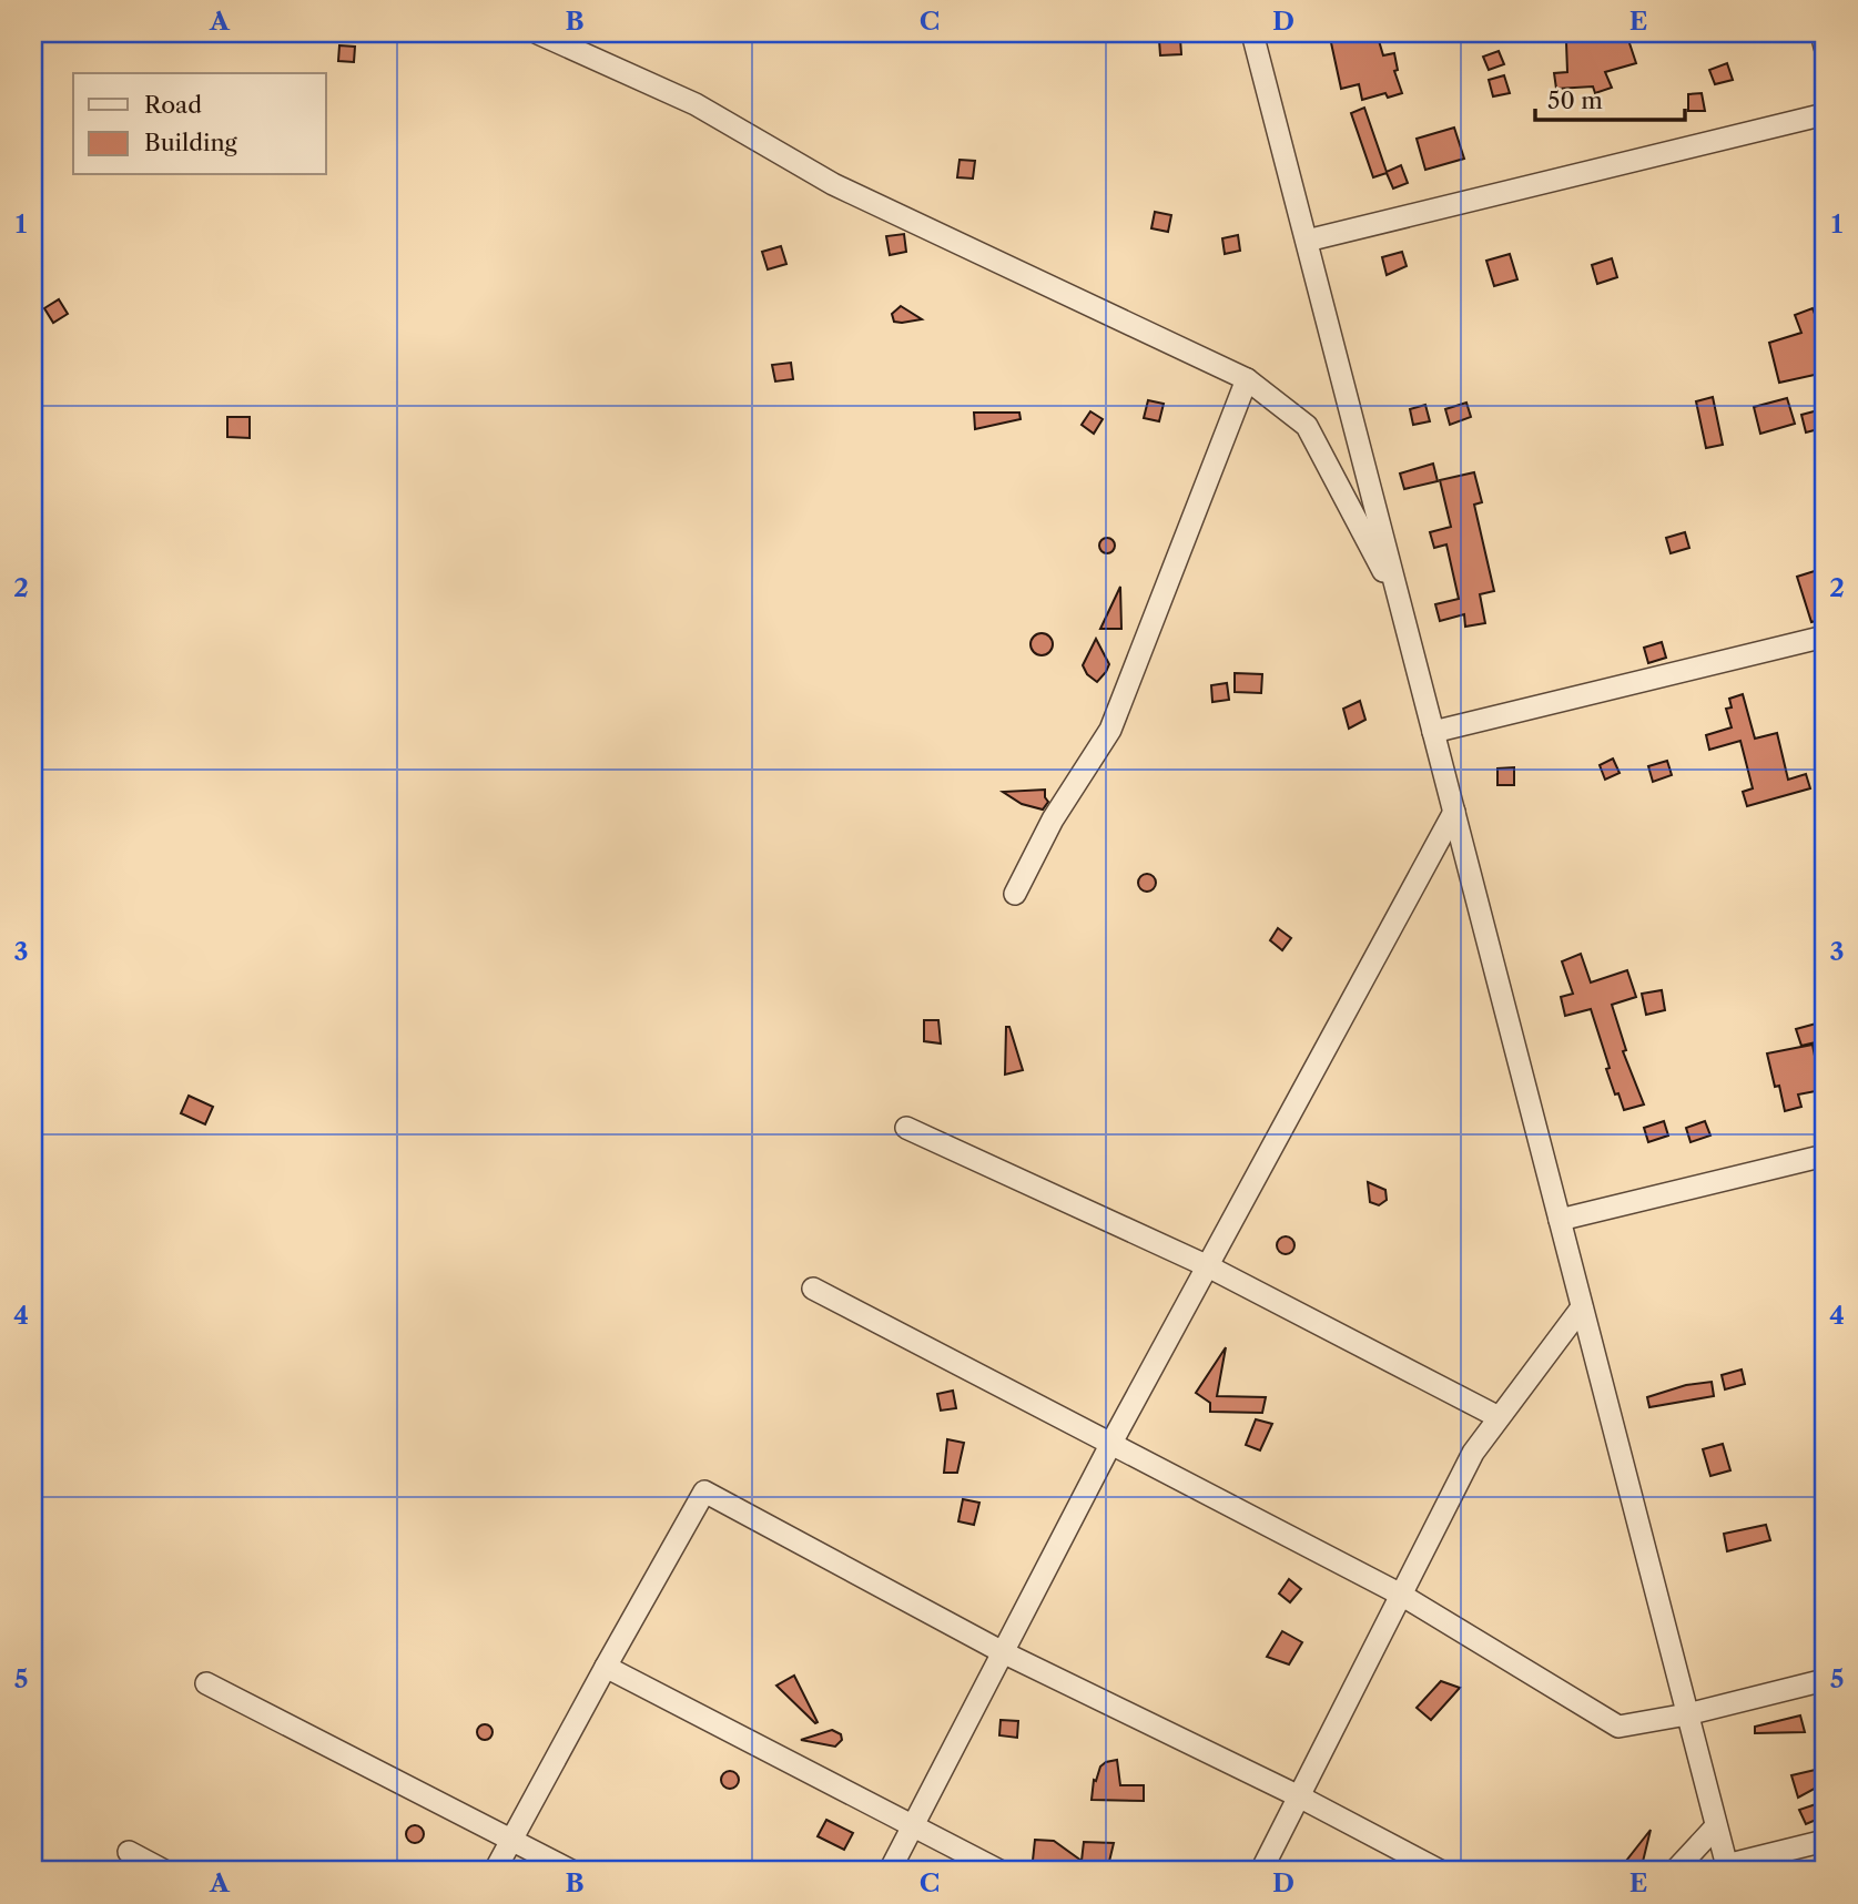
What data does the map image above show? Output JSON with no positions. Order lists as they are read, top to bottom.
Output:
{
  "legend": ["Road", "Building"],
  "scale_bar": "50 m",
  "grid": {
    "columns": [
      "A",
      "B",
      "C",
      "D",
      "E"
    ],
    "rows": [
      "1",
      "2",
      "3",
      "4",
      "5"
    ]
  }
}
